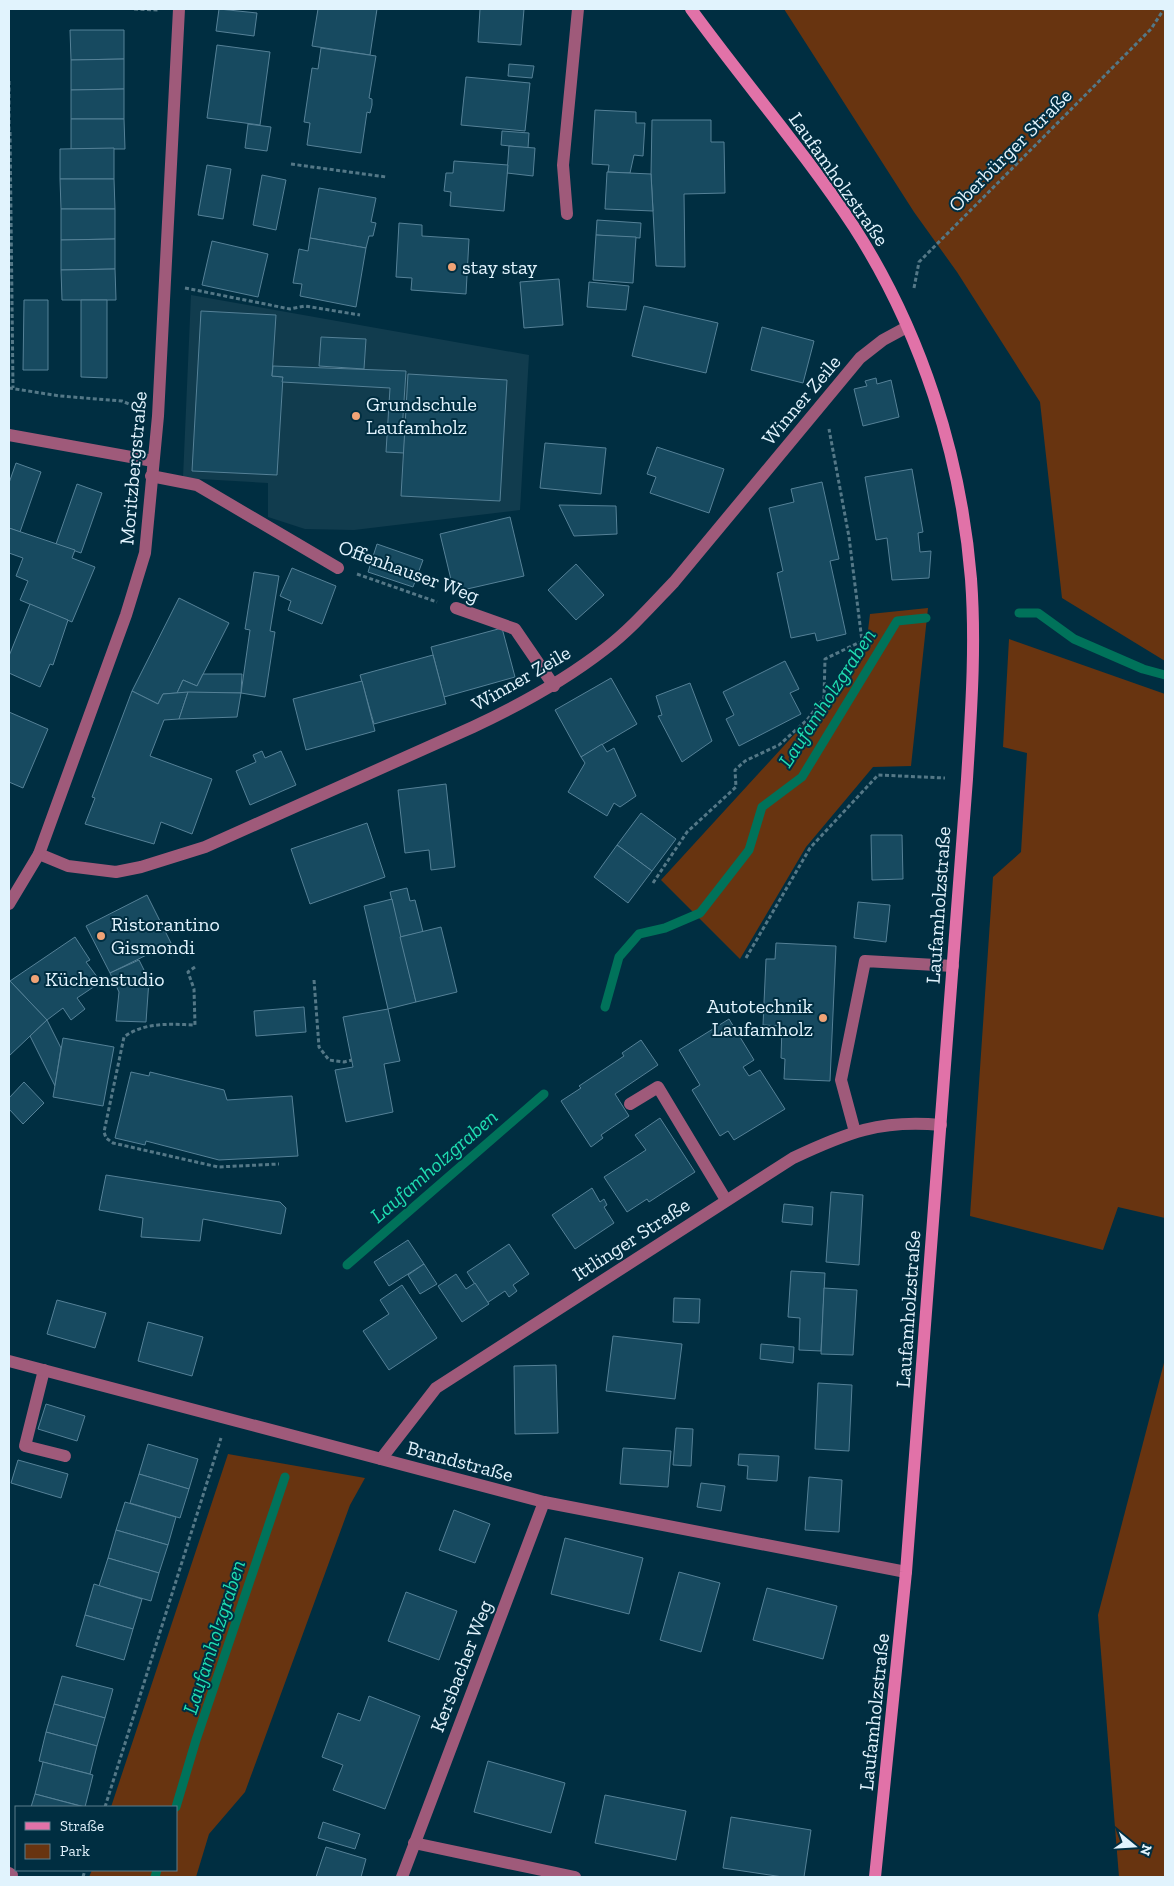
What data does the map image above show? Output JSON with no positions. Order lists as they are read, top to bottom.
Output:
{
  "streets": {
    "main road": ["Laufamholzstraße"],
    "street": [
      "Winner Zeile",
      "Moritzbergstraße",
      "Offenhauser Weg",
      "Ittlinger Straße",
      "Brandstraße",
      "Kersbacher Weg"
    ],
    "path": ["Oberbürger Straße"]
  },
  "crossings": [
    ["Laufamholzstraße", "Winner Zeile"],
    ["Laufamholzstraße", "Ittlinger Straße"],
    ["Laufamholzstraße", "Brandstraße"],
    ["Winner Zeile", "Moritzbergstraße"],
    ["Winner Zeile", "Offenhauser Weg"],
    ["Moritzbergstraße", "Offenhauser Weg"],
    ["Ittlinger Straße", "Brandstraße"],
    ["Brandstraße", "Kersbacher Weg"]
  ],
  "water": ["Laufamholzgraben"],
  "places": [
    "stay stay",
    "Grundschule Laufamholz",
    "Ristorantino Gismondi",
    "Küchenstudio",
    "Autotechnik Laufamholz"
  ],
  "legend": ["Straße", "Park"],
  "north": "right"
}
